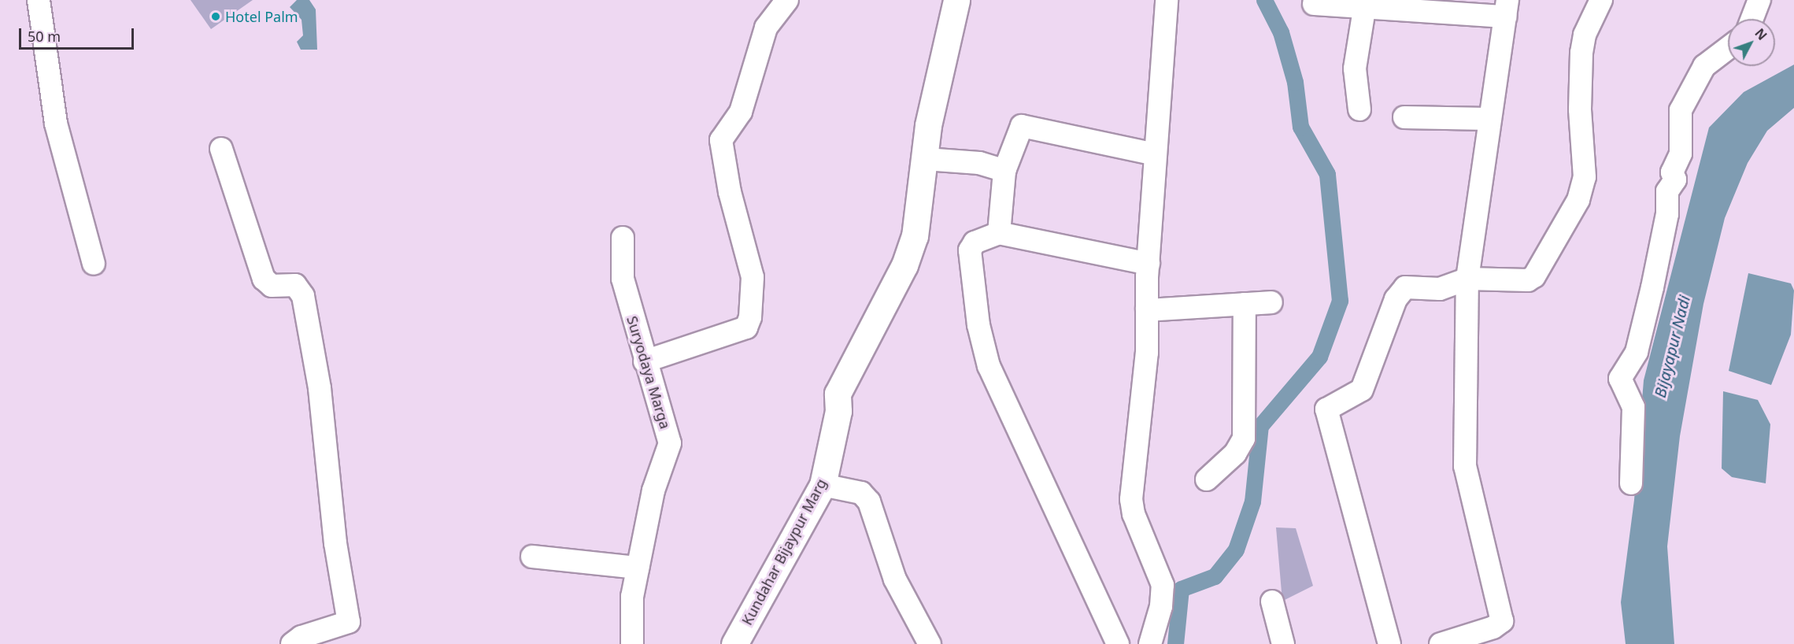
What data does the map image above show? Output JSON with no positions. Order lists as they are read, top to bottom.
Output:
{
  "streets": {
    "main road": ["Kundahar Bijaypur Marg"],
    "street": ["Suryodaya Marga"]
  },
  "water": ["Bijayapur Nadi"],
  "places": ["Hotel Palm"],
  "scale_bar": "50 m",
  "north": "top right"
}
